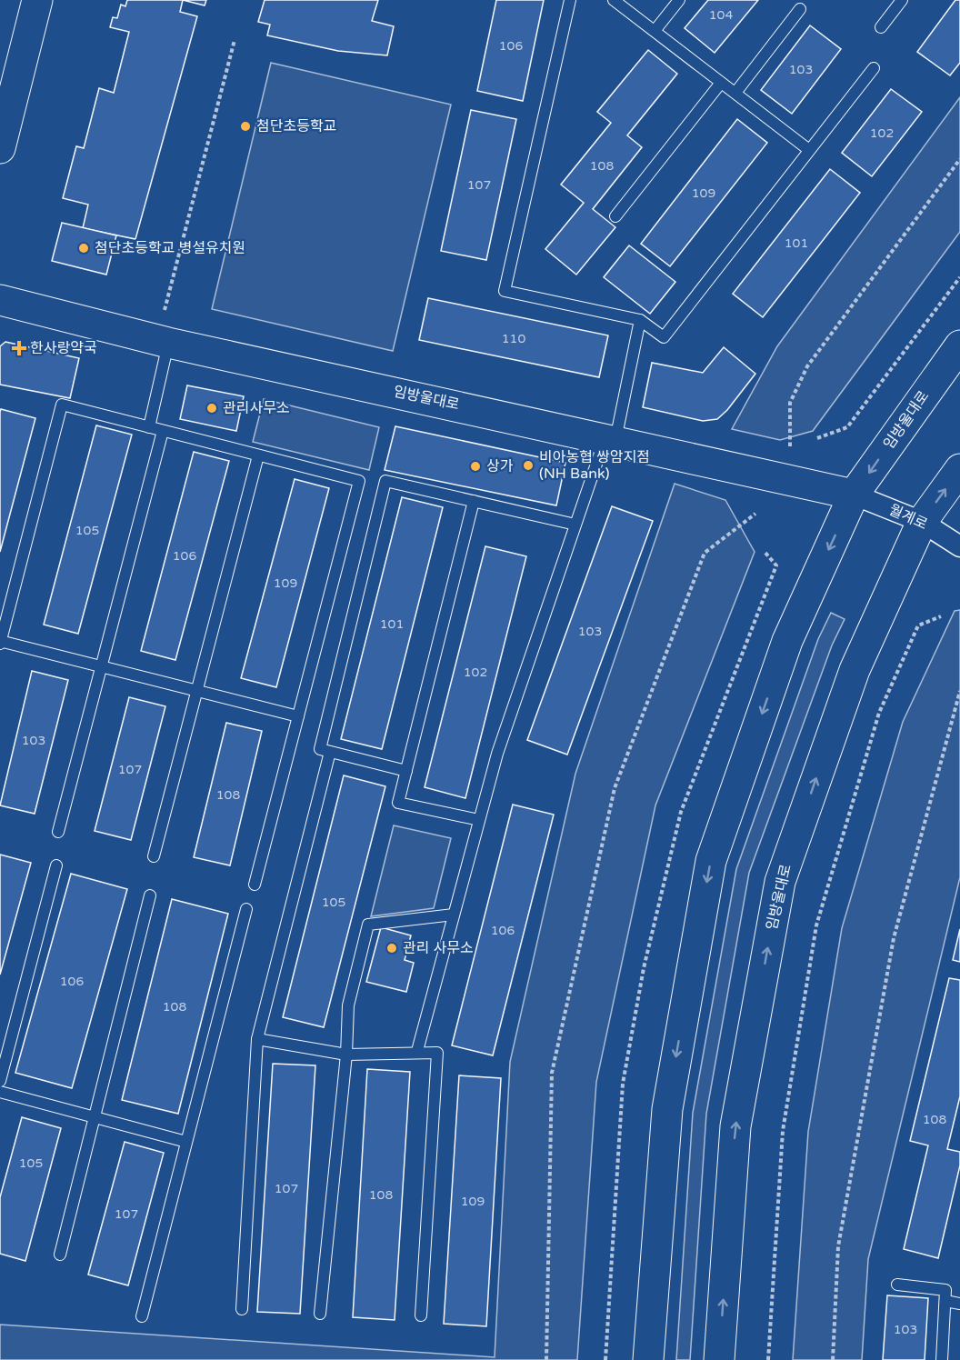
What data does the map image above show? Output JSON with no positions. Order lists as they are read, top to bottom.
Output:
{
  "streets": {
    "main road": ["임방울대로"],
    "street": ["월계로"]
  },
  "crossings": [
    ["임방울대로", "월계로"]
  ],
  "places": {
    "other": [
      "첨단초등학교",
      "첨단초등학교 병설유치원",
      "관리사무소",
      "비아농협 쌍암지점 (NH Bank)",
      "상가",
      "관리 사무소"
    ],
    "health": ["한사랑약국"]
  },
  "house_numbers": [
    "104",
    "106",
    "103",
    "102",
    "108",
    "107",
    "109",
    "101",
    "110",
    "105",
    "106",
    "109",
    "101",
    "103",
    "102",
    "103",
    "107",
    "108",
    "105",
    "106",
    "106",
    "108",
    "108",
    "105",
    "107",
    "108",
    "109",
    "107",
    "103"
  ]
}
